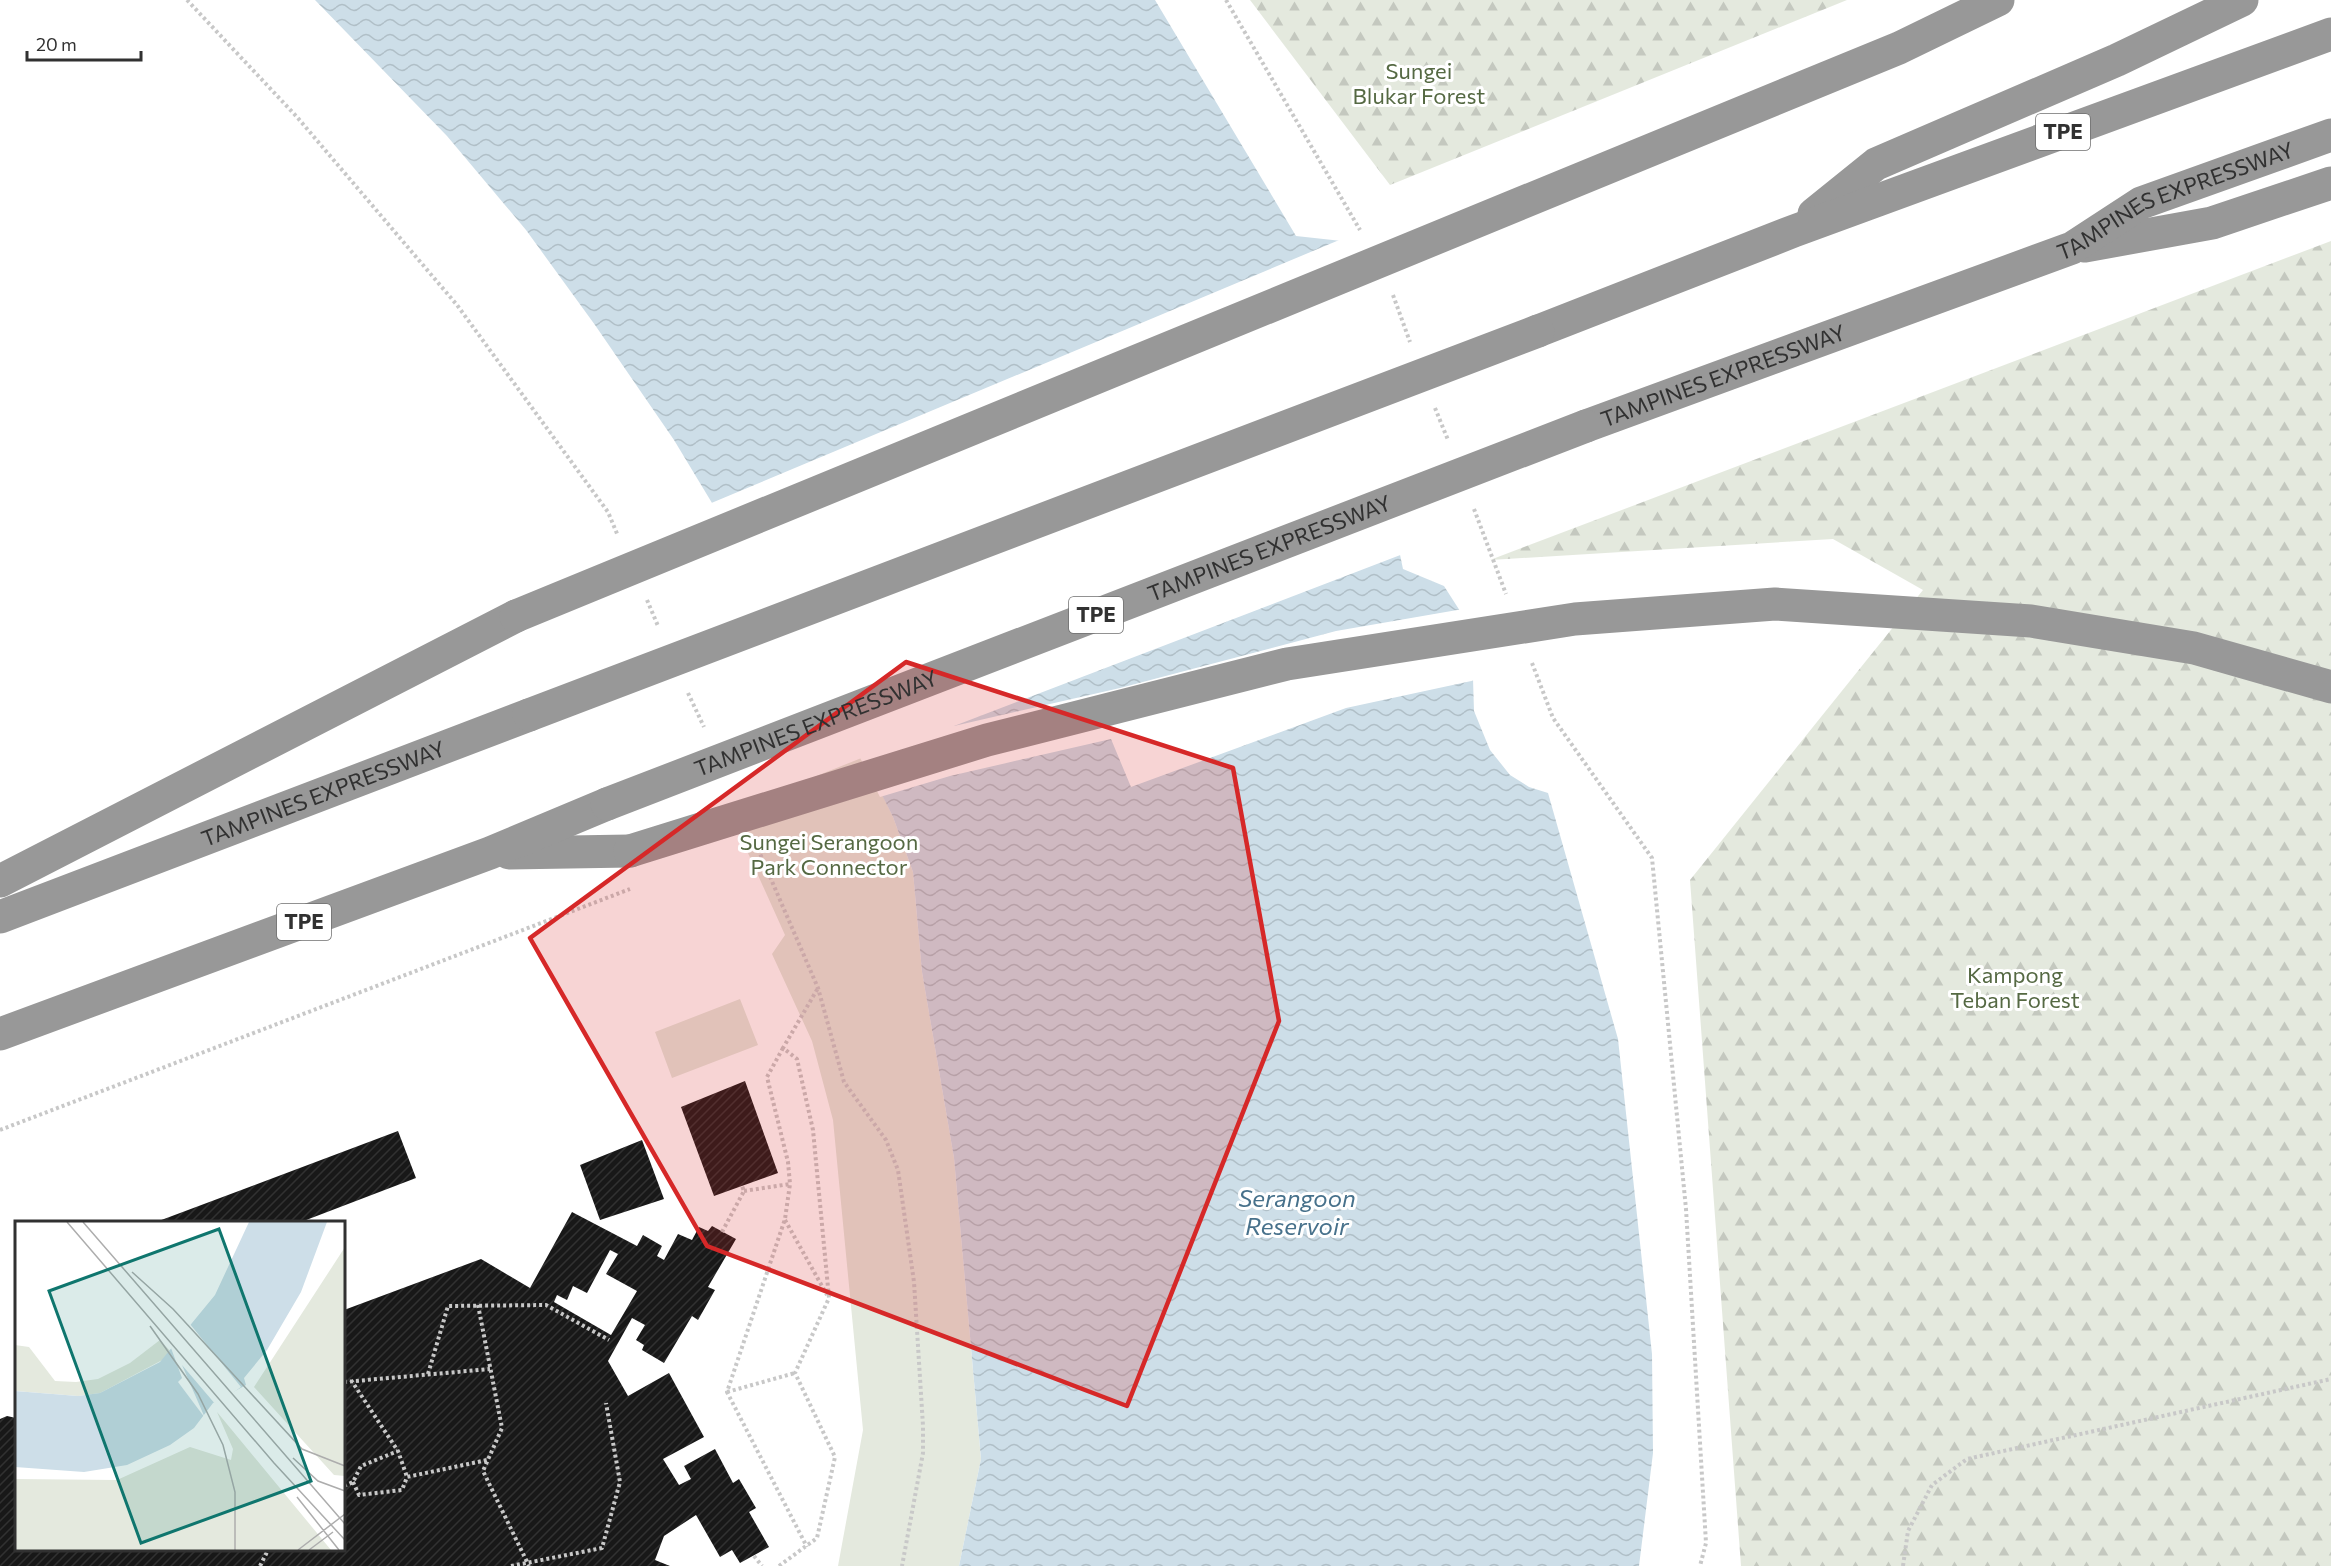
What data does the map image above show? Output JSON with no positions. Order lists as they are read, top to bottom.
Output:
{
  "streets": {
    "highway": ["TPE", "TAMPINES EXPRESSWAY"]
  },
  "water": ["Serangoon Reservoir"],
  "parks": ["Sungei Blukar Forest", "Sungei Serangoon Park Connector", "Kampong Teban Forest"],
  "scale_bar": "20 m"
}
